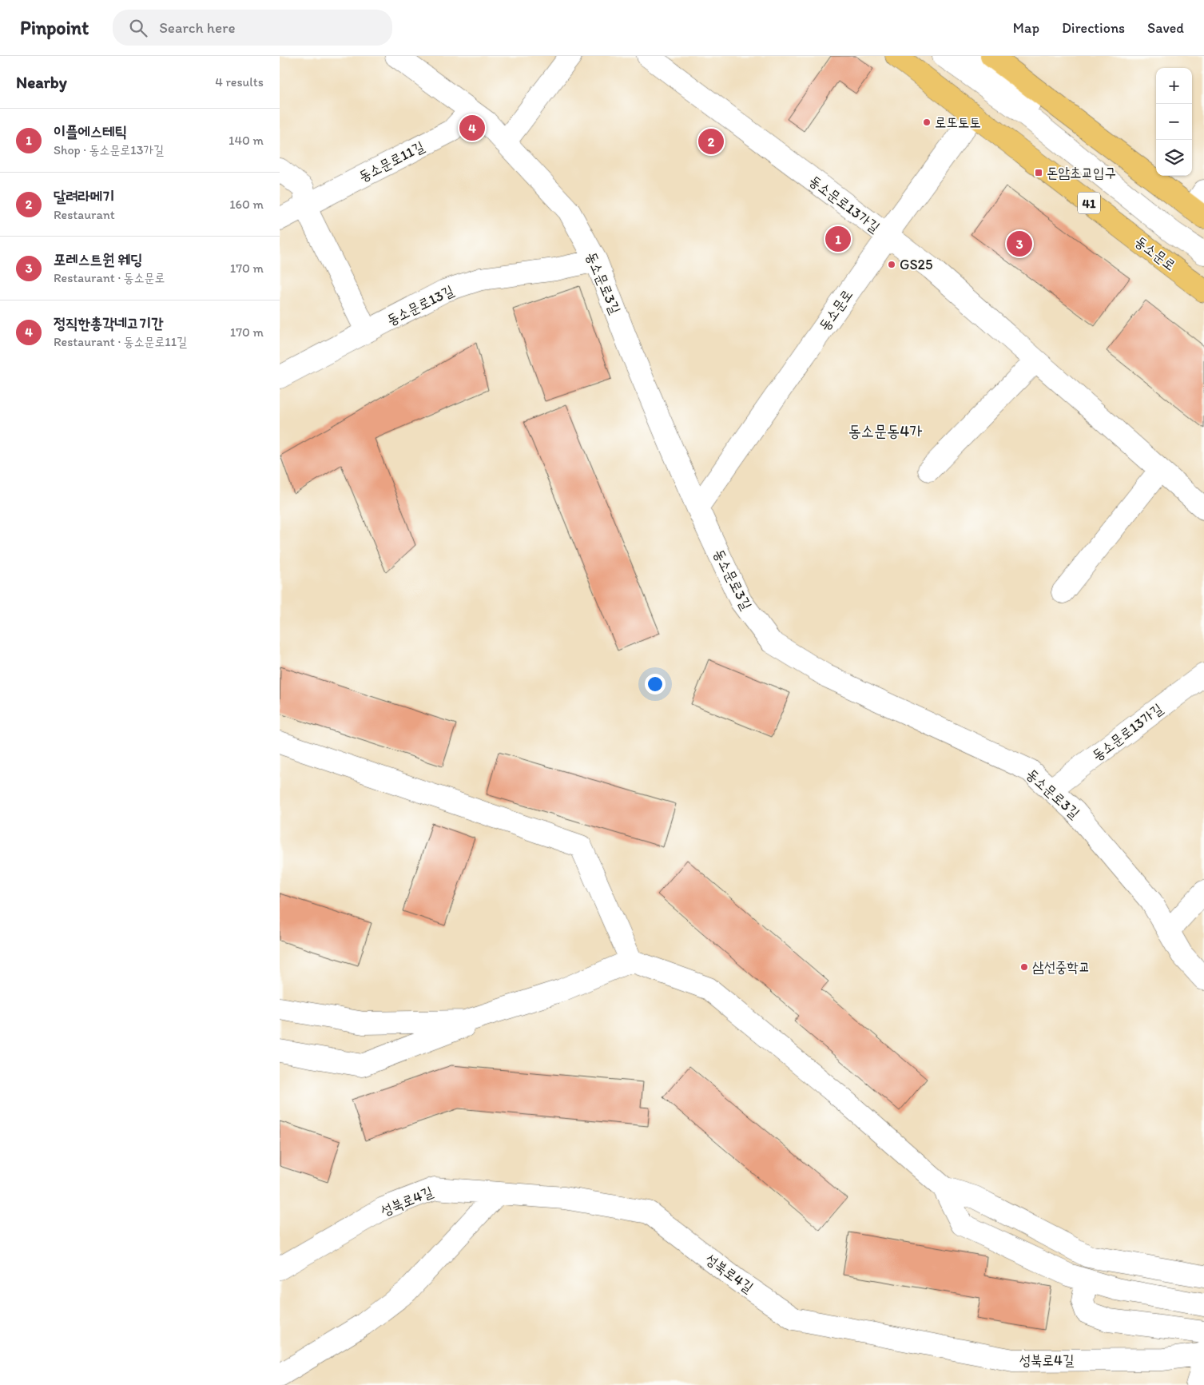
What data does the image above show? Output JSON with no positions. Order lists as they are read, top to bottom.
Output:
{
  "streets": {
    "main road": ["41", "동소문로"],
    "street": [
      "동소문로11길",
      "동소문로13가길",
      "동소문로3길",
      "동소문로13길",
      "성북로4길"
    ]
  },
  "crossings": [
    ["동소문로11길", "동소문로3길"],
    ["동소문로13가길", "동소문로"],
    ["동소문로13가길", "동소문로3길"],
    ["동소문로", "동소문로3길"],
    ["동소문로3길", "동소문로13길"]
  ],
  "districts": ["동소문동4가"],
  "places": {
    "other": ["로또토토", "GS25", "삼선중학교"],
    "transit": ["돈암초교입구"]
  },
  "page": {
    "header": "Pinpoint",
    "search": "Search here",
    "nav": ["Map", "Directions", "Saved"],
    "heading": ["Nearby", "4 results"],
    "map_buttons": ["+", "−"],
    "list": [
      {
        "mark": "1",
        "name": "이플에스테틱",
        "note": "Shop · 동소문로13가길",
        "value": "140 m"
      },
      {
        "mark": "2",
        "name": "달려라메기",
        "note": "Restaurant",
        "value": "160 m"
      },
      {
        "mark": "3",
        "name": "포레스트원 웨딩",
        "note": "Restaurant · 동소문로",
        "value": "170 m"
      },
      {
        "mark": "4",
        "name": "정직한총각네고기간",
        "note": "Restaurant · 동소문로11길",
        "value": "170 m"
      }
    ],
    "pins": [
      "4",
      "2",
      "1",
      "3"
    ]
  }
}
